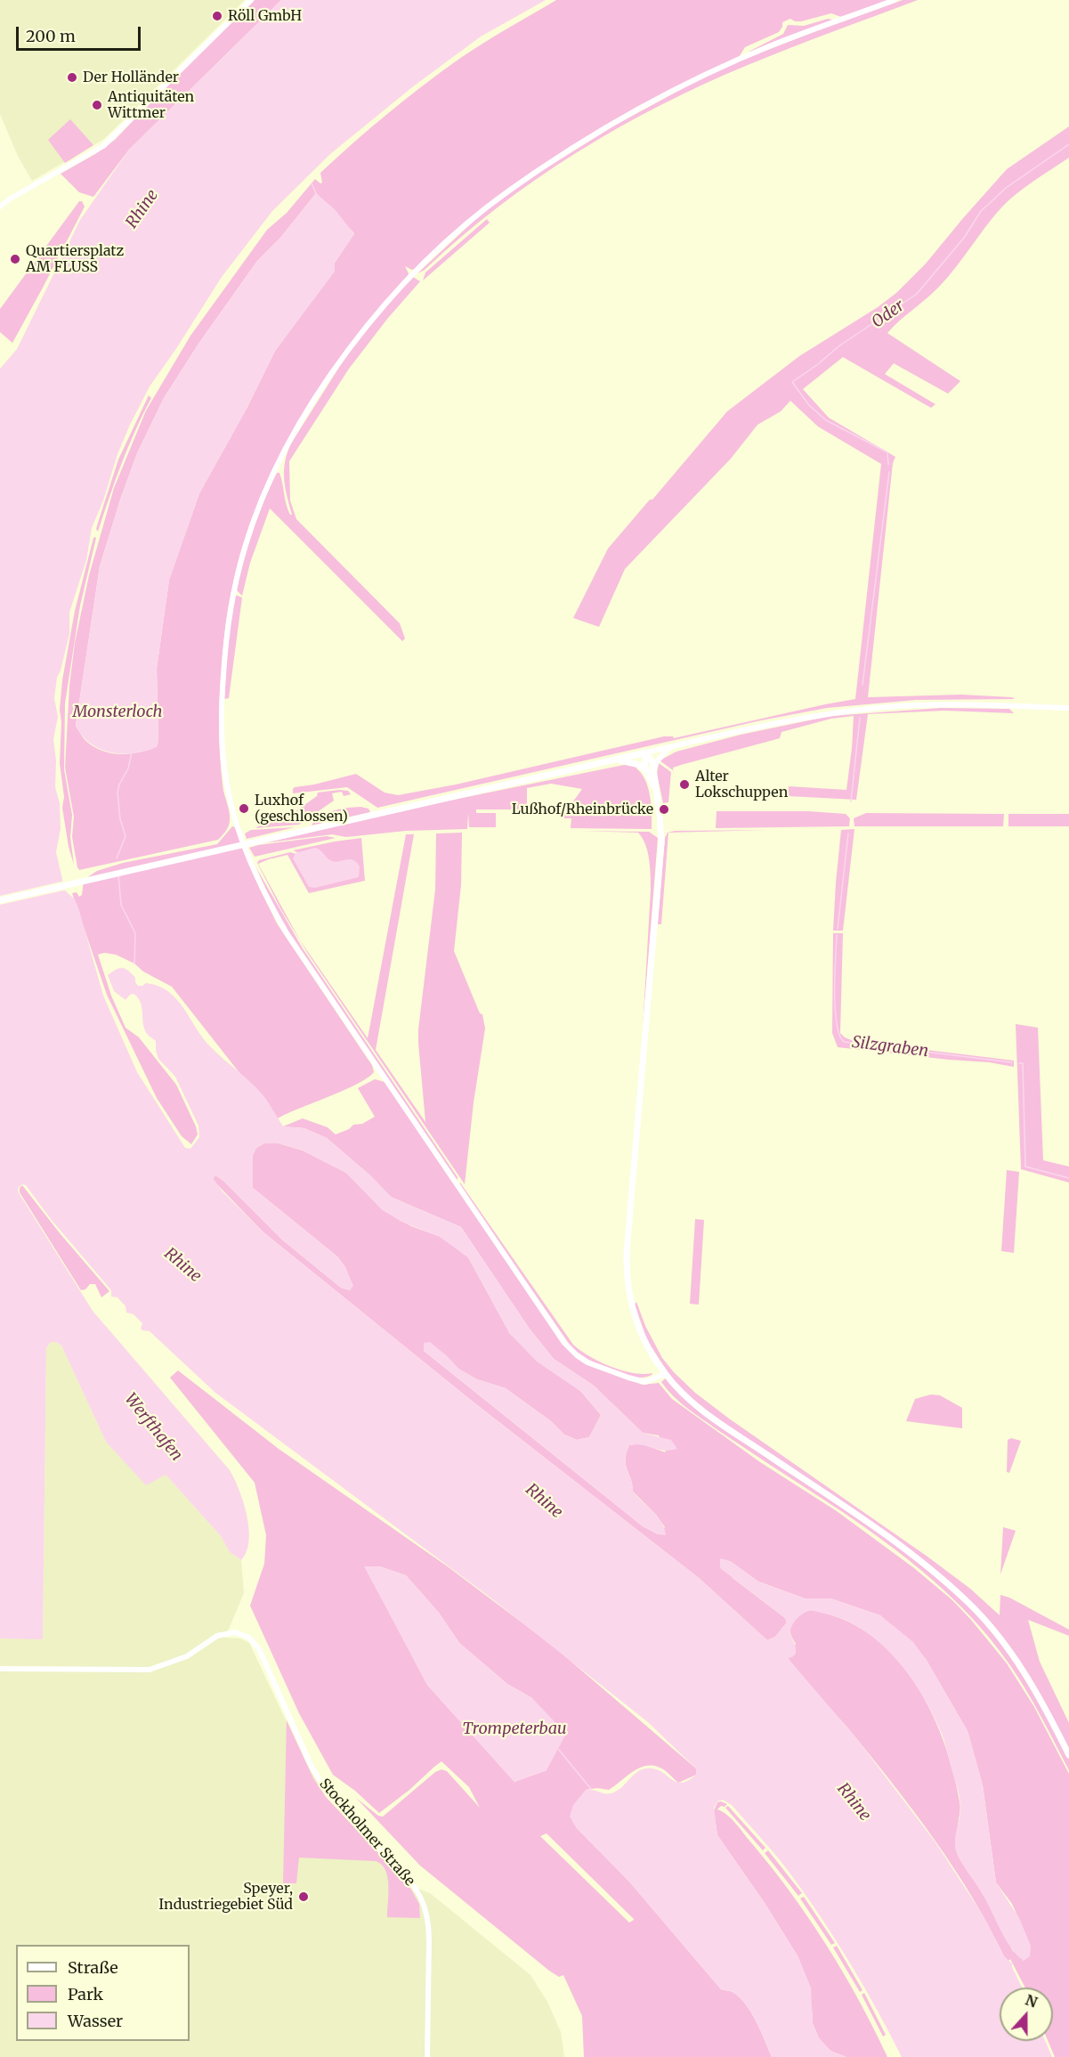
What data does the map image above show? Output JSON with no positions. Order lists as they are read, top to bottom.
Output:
{
  "streets": {
    "street": ["Stockholmer Straße"]
  },
  "water": [
    "Rhine",
    "Oder",
    "Monsterloch",
    "Silzgraben",
    "Werfthafen",
    "Trompeterbau"
  ],
  "places": [
    "Röll GmbH",
    "Der Holländer",
    "Antiquitäten Wittmer",
    "Quartiersplatz AM FLUSS",
    "Alter Lokschuppen",
    "Luxhof (geschlossen)",
    "Lußhof/Rheinbrücke",
    "Speyer, Industriegebiet Süd"
  ],
  "legend": ["Straße", "Park", "Wasser"],
  "scale_bar": "200 m",
  "north": "top"
}
